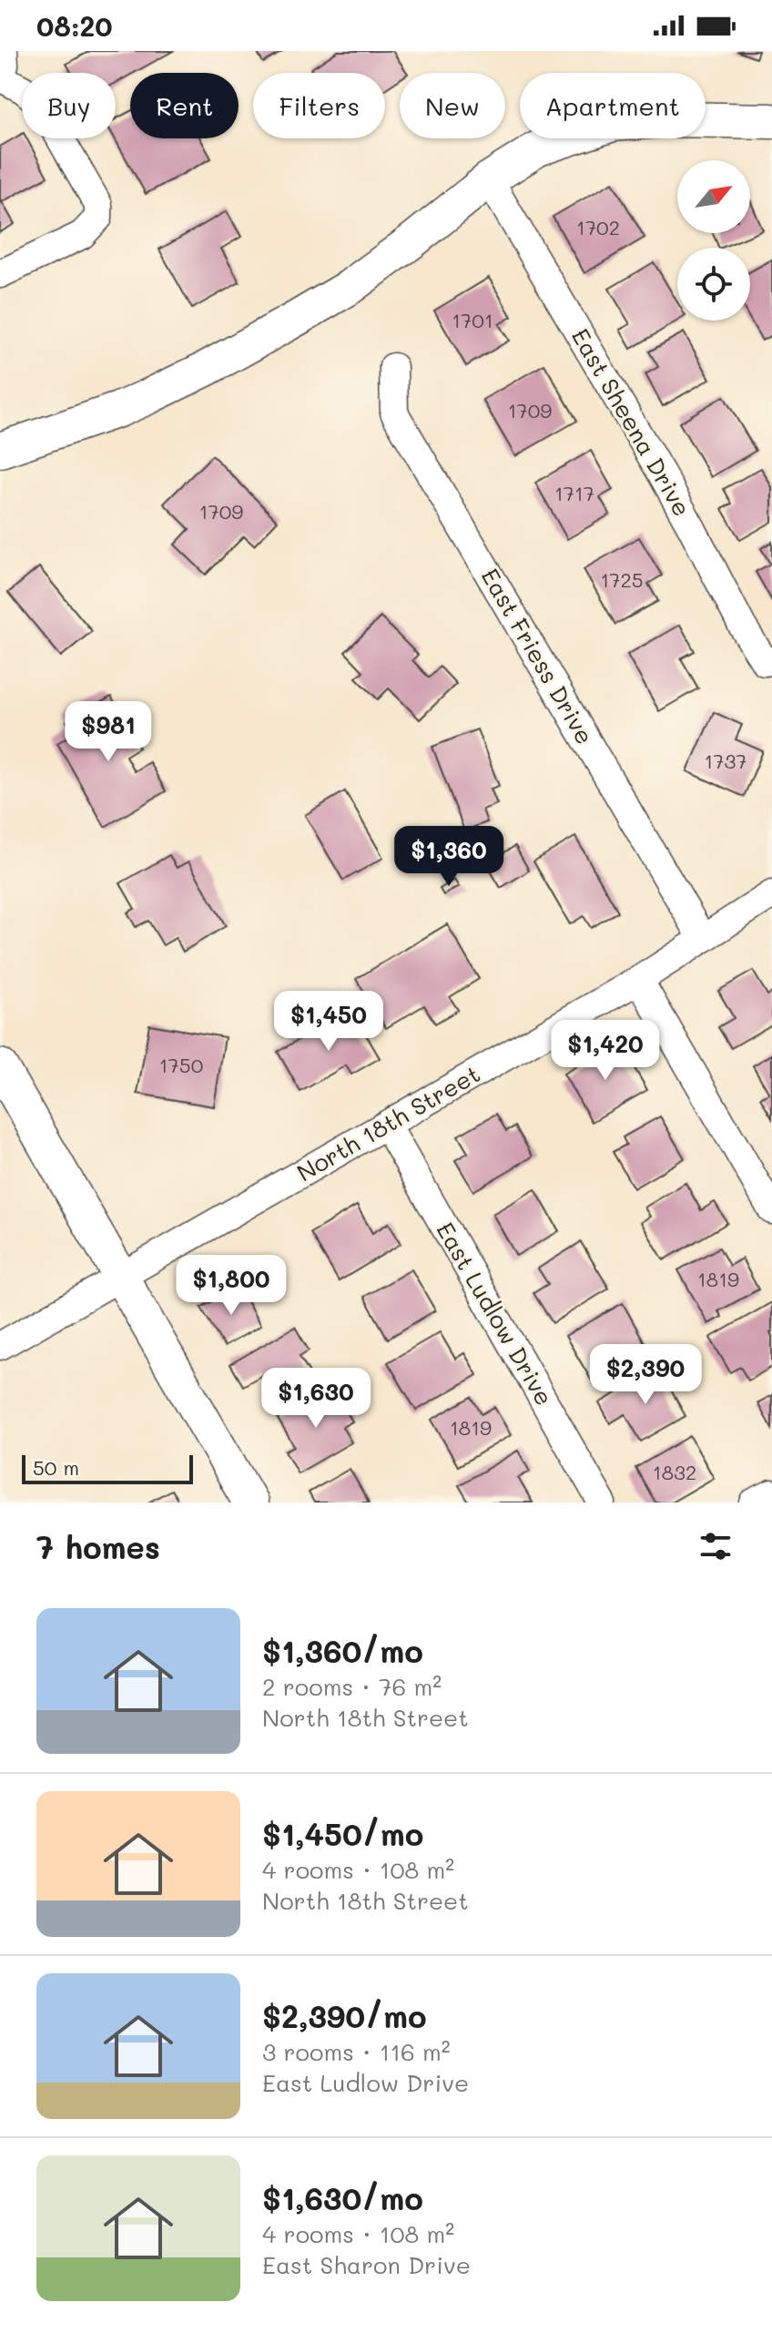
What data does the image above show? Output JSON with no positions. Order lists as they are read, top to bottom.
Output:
{
  "streets": {
    "street": [
      "East Sheena Drive",
      "East Friess Drive",
      "North 18th Street",
      "East Ludlow Drive"
    ]
  },
  "crossings": [
    ["East Friess Drive", "North 18th Street"],
    ["North 18th Street", "East Ludlow Drive"]
  ],
  "house_numbers": [
    "1702",
    "1701",
    "1709",
    "1717",
    "1709",
    "1725",
    "1737",
    "1750",
    "1819",
    "1819",
    "1832"
  ],
  "scale_bar": "50 m",
  "north": "top right",
  "page": {
    "status": "08:20",
    "chip": [
      "Buy",
      "Rent",
      "Filters",
      "New",
      "Apartment"
    ],
    "price": [
      "$981",
      "$1,360",
      "$1,450",
      "$1,420",
      "$1,800",
      "$2,390",
      "$1,630"
    ],
    "scale": "50 m",
    "heading": "7 homes",
    "list": [
      {
        "name": "$1,360/mo",
        "note": "2 rooms · 76 m² · North 18th Street"
      },
      {
        "name": "$1,450/mo",
        "note": "4 rooms · 108 m² · North 18th Street"
      },
      {
        "name": "$2,390/mo",
        "note": "3 rooms · 116 m² · East Ludlow Drive"
      },
      {
        "name": "$1,630/mo",
        "note": "4 rooms · 108 m² · East Sharon Drive"
      }
    ]
  }
}
